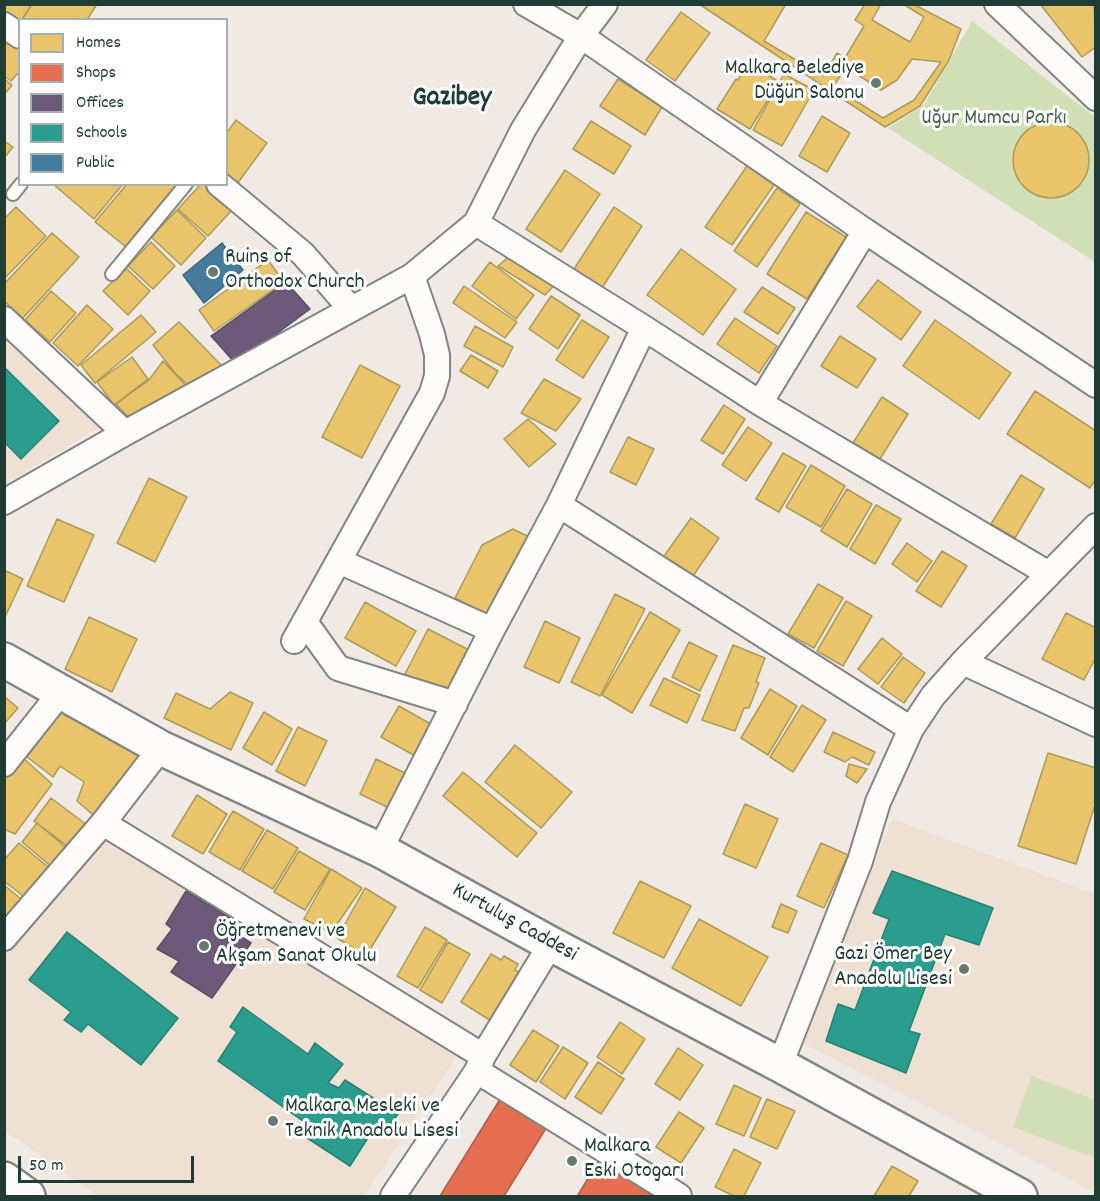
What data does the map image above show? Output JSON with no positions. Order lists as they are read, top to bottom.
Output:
{
  "streets": {
    "street": ["Kurtuluş Caddesi"]
  },
  "districts": ["Gazibey"],
  "parks": ["Uğur Mumcu Parkı"],
  "places": [
    "Malkara Belediye Düğün Salonu",
    "Ruins of Orthodox Church",
    "Öğretmenevi ve Akşam Sanat Okulu",
    "Gazi Ömer Bey Anadolu Lisesi",
    "Malkara Mesleki ve Teknik Anadolu Lisesi",
    "Malkara Eski Otogarı"
  ],
  "legend": [
    "Homes",
    "Shops",
    "Offices",
    "Schools",
    "Public"
  ],
  "scale_bar": "50 m"
}
